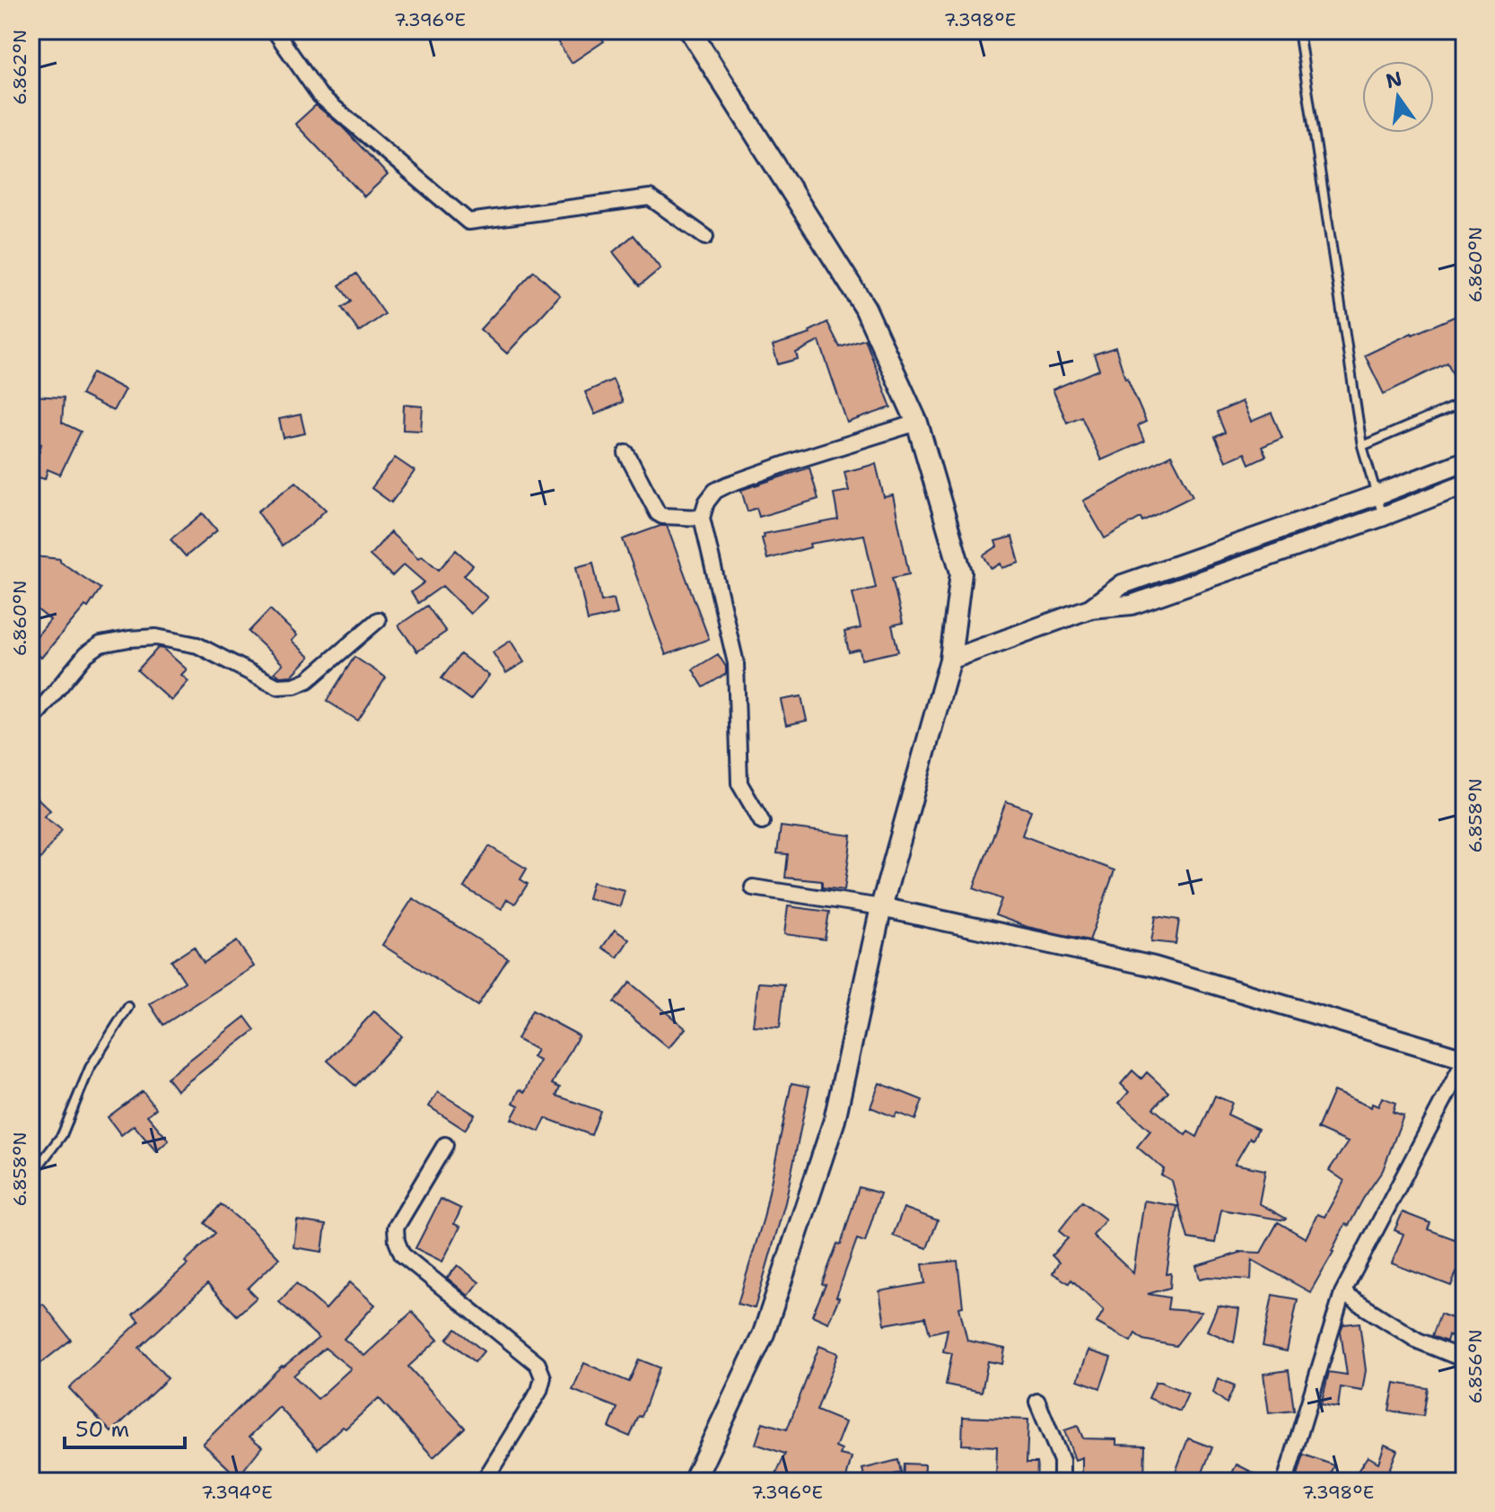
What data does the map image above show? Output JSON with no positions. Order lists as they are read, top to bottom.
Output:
{
  "scale_bar": "50 m",
  "north": "top",
  "coordinates": [
    "7.396°E",
    "7.398°E",
    "6.862°N",
    "6.860°N",
    "6.858°N",
    "6.856°N",
    "7.394°E"
  ]
}
